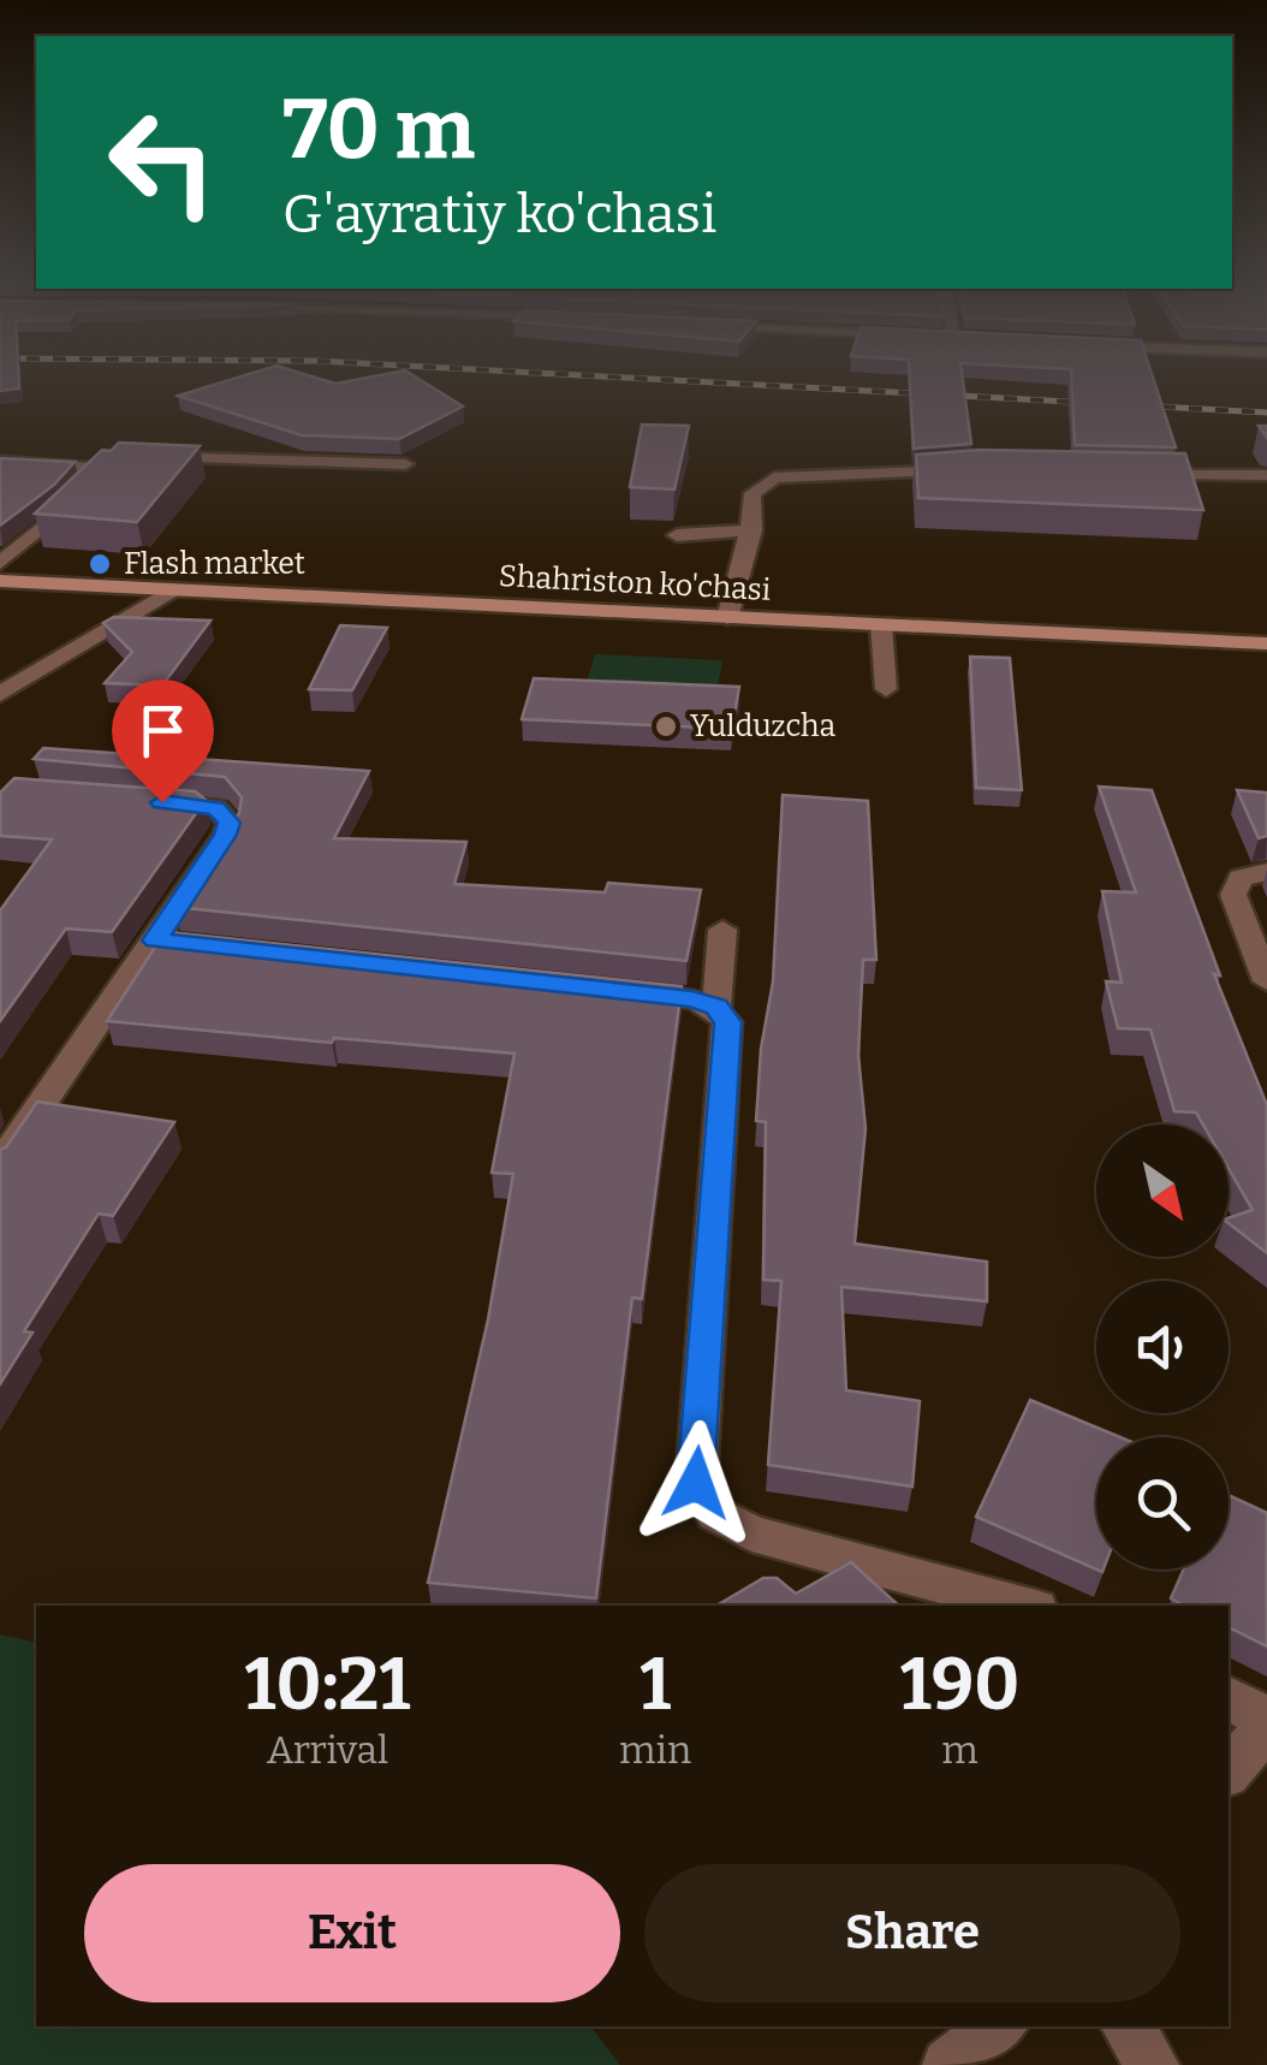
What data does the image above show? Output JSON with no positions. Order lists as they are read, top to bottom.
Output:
{
  "streets": {
    "main road": ["Shahriston ko'chasi"]
  },
  "places": ["Flash market", "Yulduzcha"],
  "north": "bottom right",
  "page": {
    "turn": ["70 m", "G'ayratiy ko'chasi"],
    "eta": [
      "10:21",
      "Arrival",
      "1",
      "min",
      "190",
      "m"
    ],
    "buttons": ["Exit", "Share"]
  }
}
